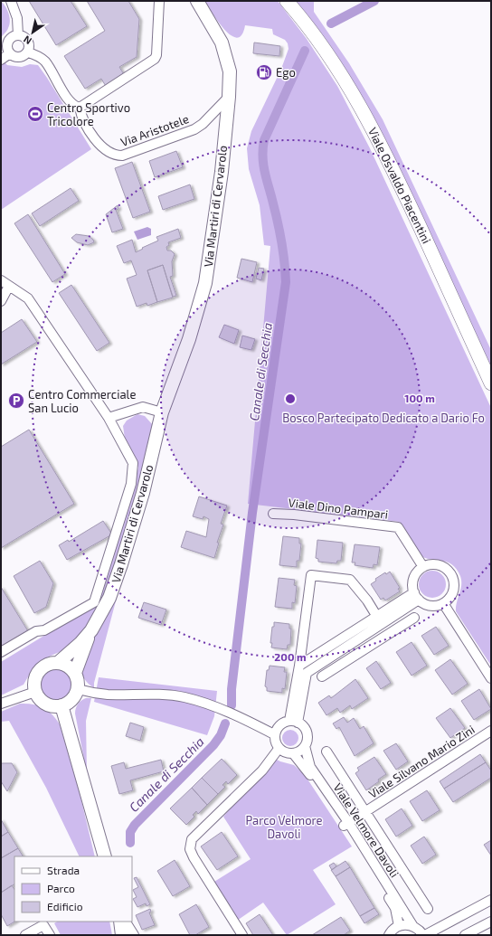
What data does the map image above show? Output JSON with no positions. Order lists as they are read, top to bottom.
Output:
{
  "streets": {
    "main road": ["Viale Osvaldo Piacentini", "Via Martiri di Cervarolo"],
    "street": [
      "Via Aristotele",
      "Viale Dino Pampari",
      "Viale Silvano Mario Zini",
      "Viale Velmore Davoli"
    ]
  },
  "crossings": [
    ["Via Aristotele", "Via Martiri di Cervarolo"],
    ["Viale Silvano Mario Zini", "Viale Velmore Davoli"]
  ],
  "water": ["Canale di Secchia"],
  "parks": ["Bosco Partecipato Dedicato a Dario Fo", "Parco Velmore Davoli"],
  "places": {
    "fuel station": ["Ego"],
    "sports": ["Centro Sportivo Tricolore"],
    "parking": ["Centro Commerciale San Lucio"]
  },
  "legend": ["Strada", "Parco", "Edificio"],
  "north": "bottom left",
  "rings": ["100 m", "200 m"]
}
